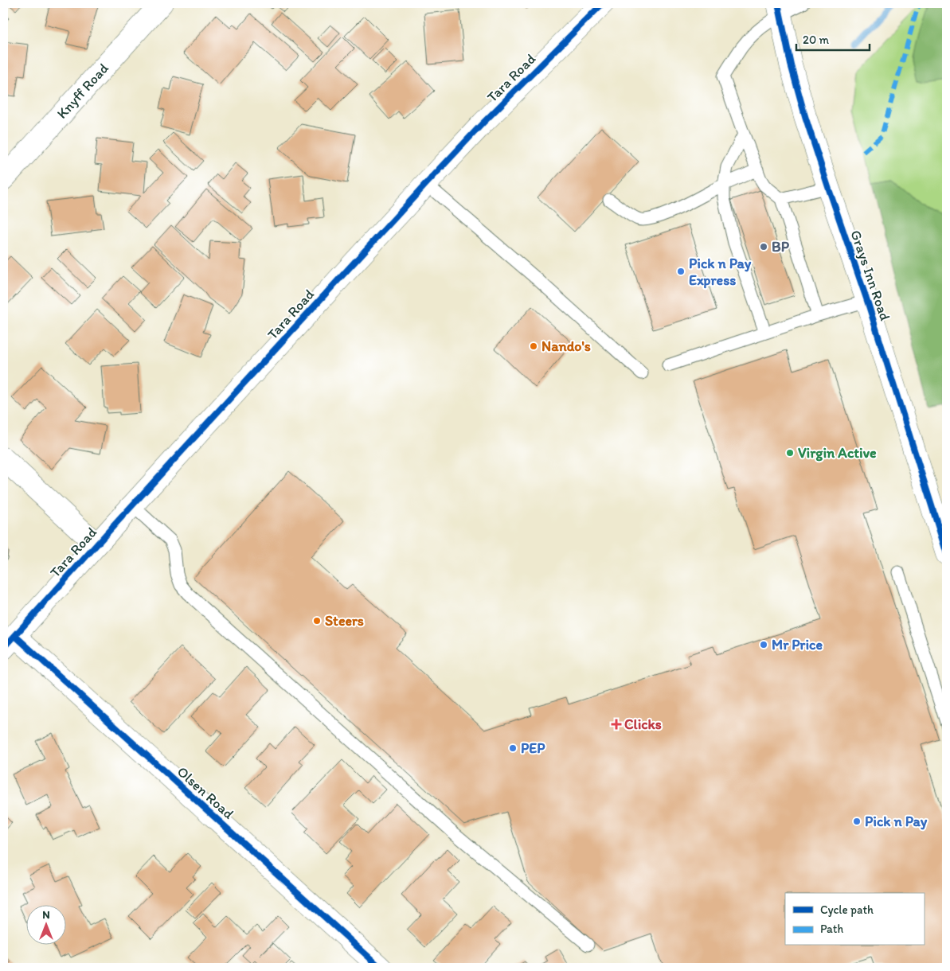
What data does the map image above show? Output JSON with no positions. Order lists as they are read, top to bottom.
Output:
{
  "streets": {
    "street": [
      "Tara Road",
      "Knyff Road",
      "Grays Inn Road",
      "Olsen Road"
    ]
  },
  "crossings": [
    ["Tara Road", "Olsen Road"]
  ],
  "places": {
    "other": [
      "BP",
      "Pick n Pay Express",
      "Nando's",
      "Virgin Active",
      "Steers",
      "Mr Price",
      "PEP",
      "Pick n Pay"
    ],
    "health": ["Clicks"]
  },
  "legend": ["Cycle path", "Path"],
  "scale_bar": "20 m",
  "north": "top"
}
